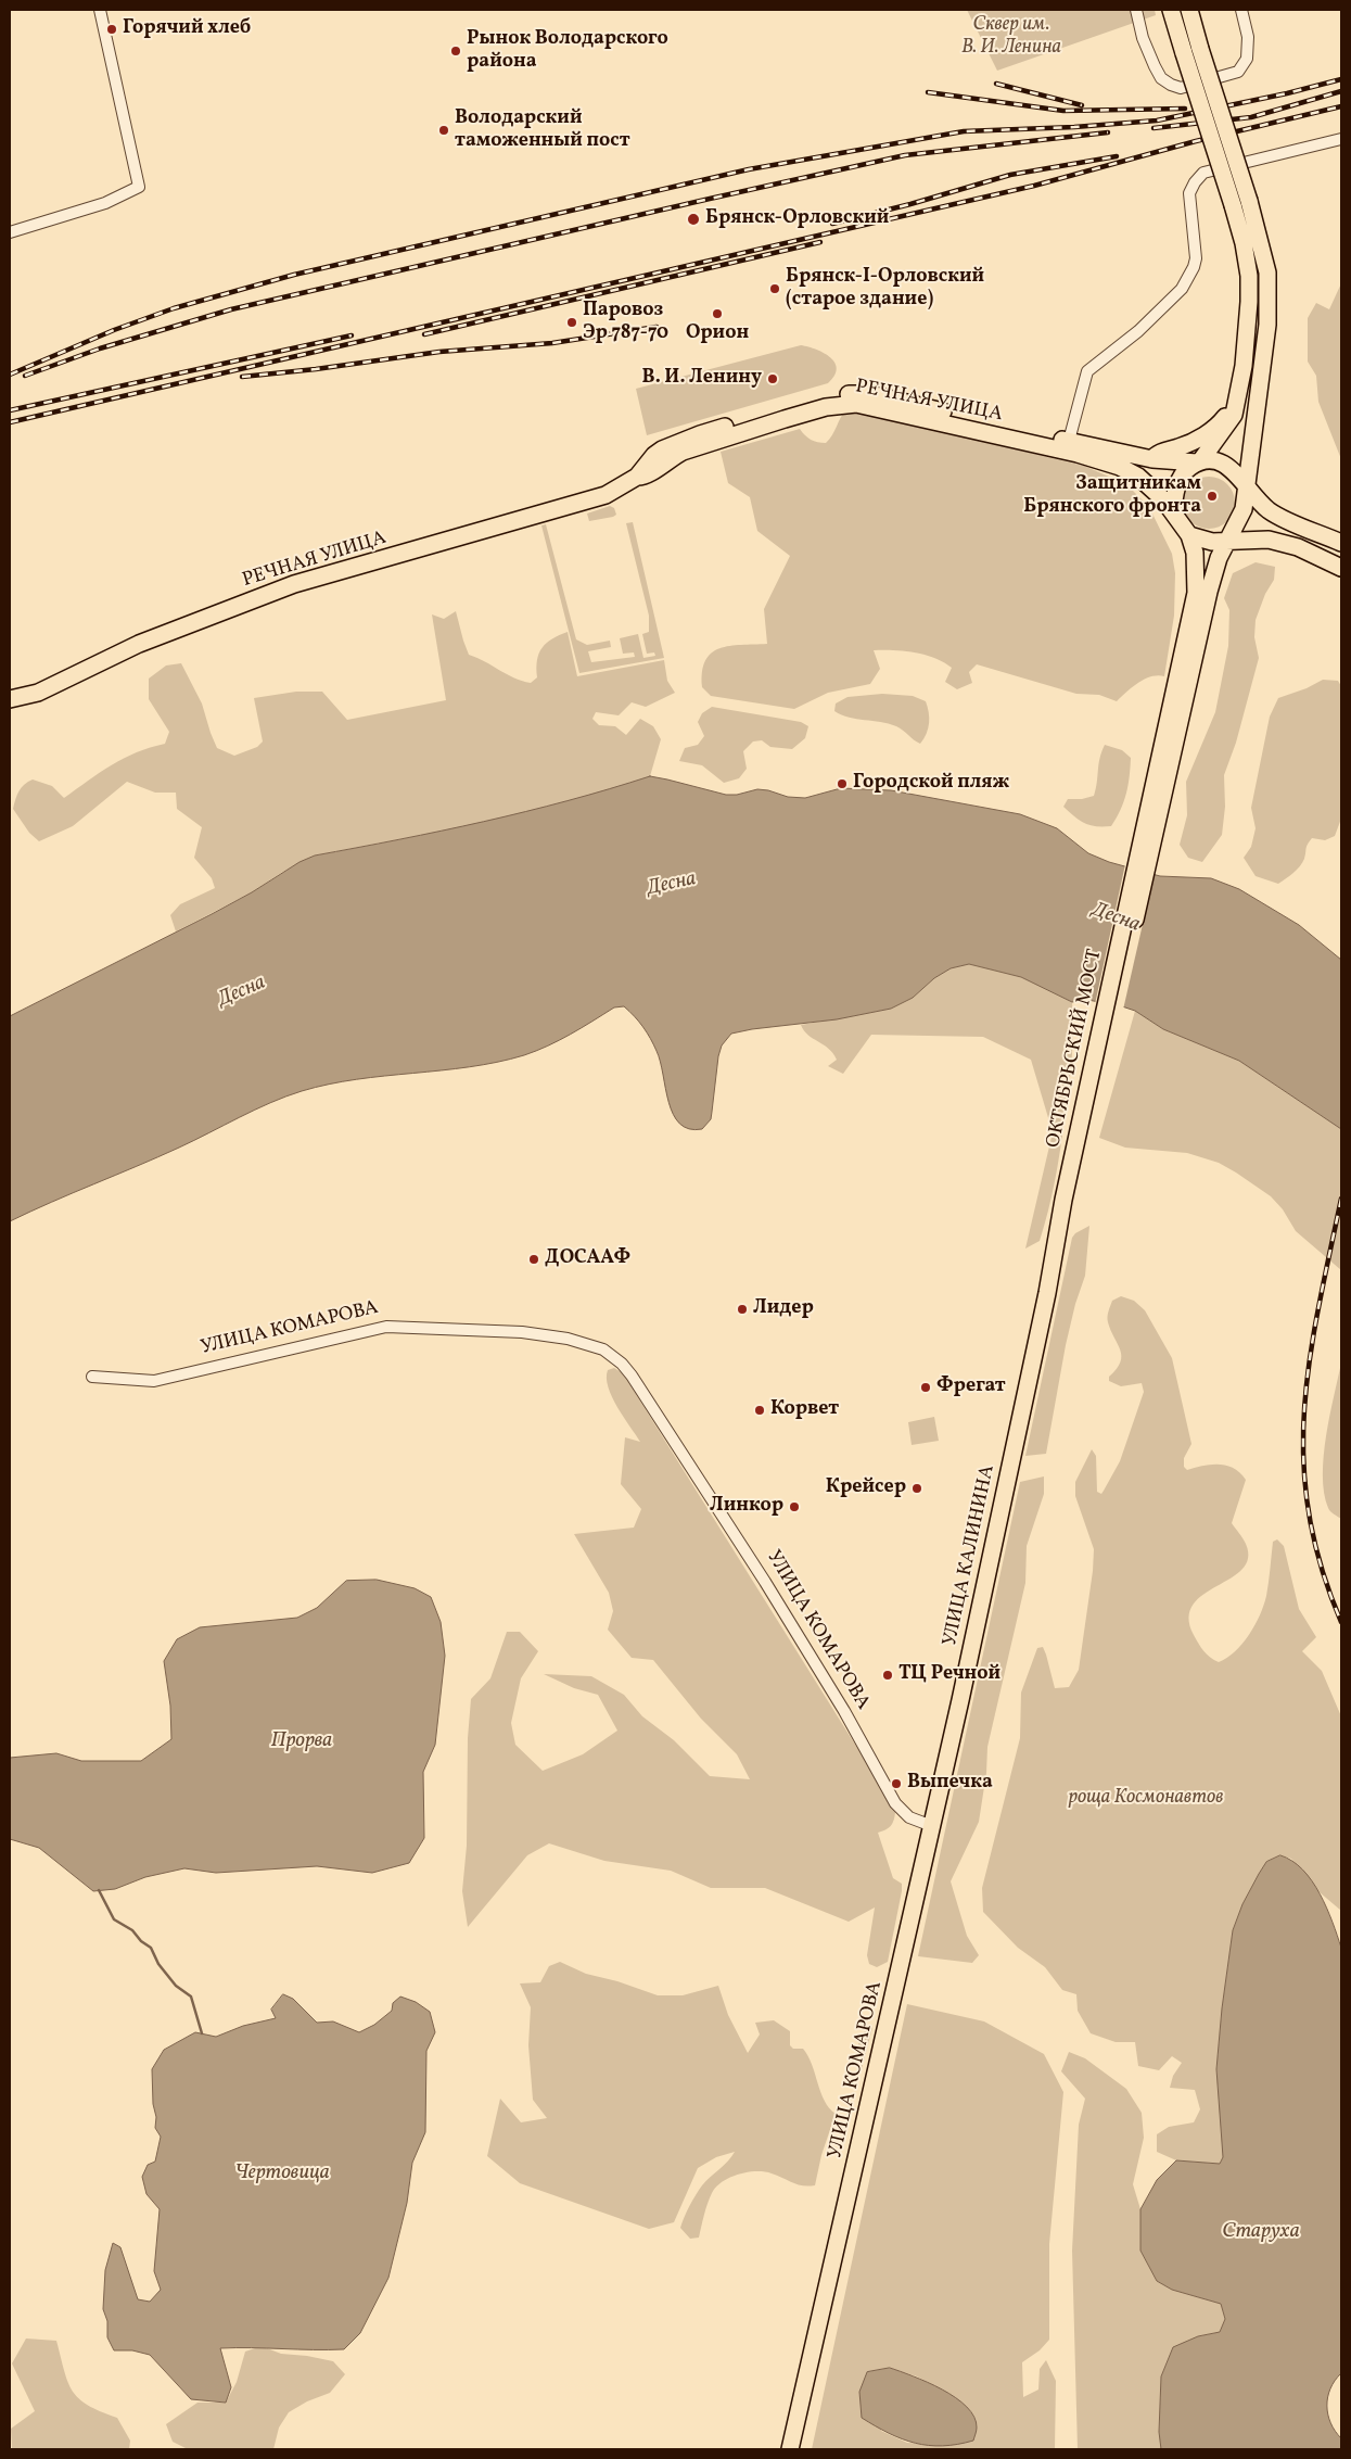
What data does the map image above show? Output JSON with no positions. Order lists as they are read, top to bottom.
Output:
{
  "streets": {
    "main road": [
      "РЕЧНАЯ УЛИЦА",
      "ОКТЯБРЬСКИЙ МОСТ",
      "УЛИЦА КОМАРОВА",
      "УЛИЦА КАЛИНИНА"
    ]
  },
  "crossings": [
    ["ОКТЯБРЬСКИЙ МОСТ", "УЛИЦА КАЛИНИНА"],
    ["УЛИЦА КОМАРОВА", "УЛИЦА КАЛИНИНА"]
  ],
  "water": [
    "Десна",
    "Прорва",
    "Чертовица",
    "Старуха"
  ],
  "parks": ["Сквер им. В. И. Ленина", "роща Космонавтов"],
  "places": [
    "Горячий хлеб",
    "Рынок Володарского района",
    "Володарский таможенный пост",
    "Брянск-Орловский",
    "Брянск-I-Орловский (старое здание)",
    "Орион",
    "Паровоз Эр 787-70",
    "В. И. Ленину",
    "Защитникам Брянского фронта",
    "Городской пляж",
    "ДОСААФ",
    "Лидер",
    "Фрегат",
    "Корвет",
    "Крейсер",
    "Линкор",
    "ТЦ Речной",
    "Выпечка"
  ]
}
